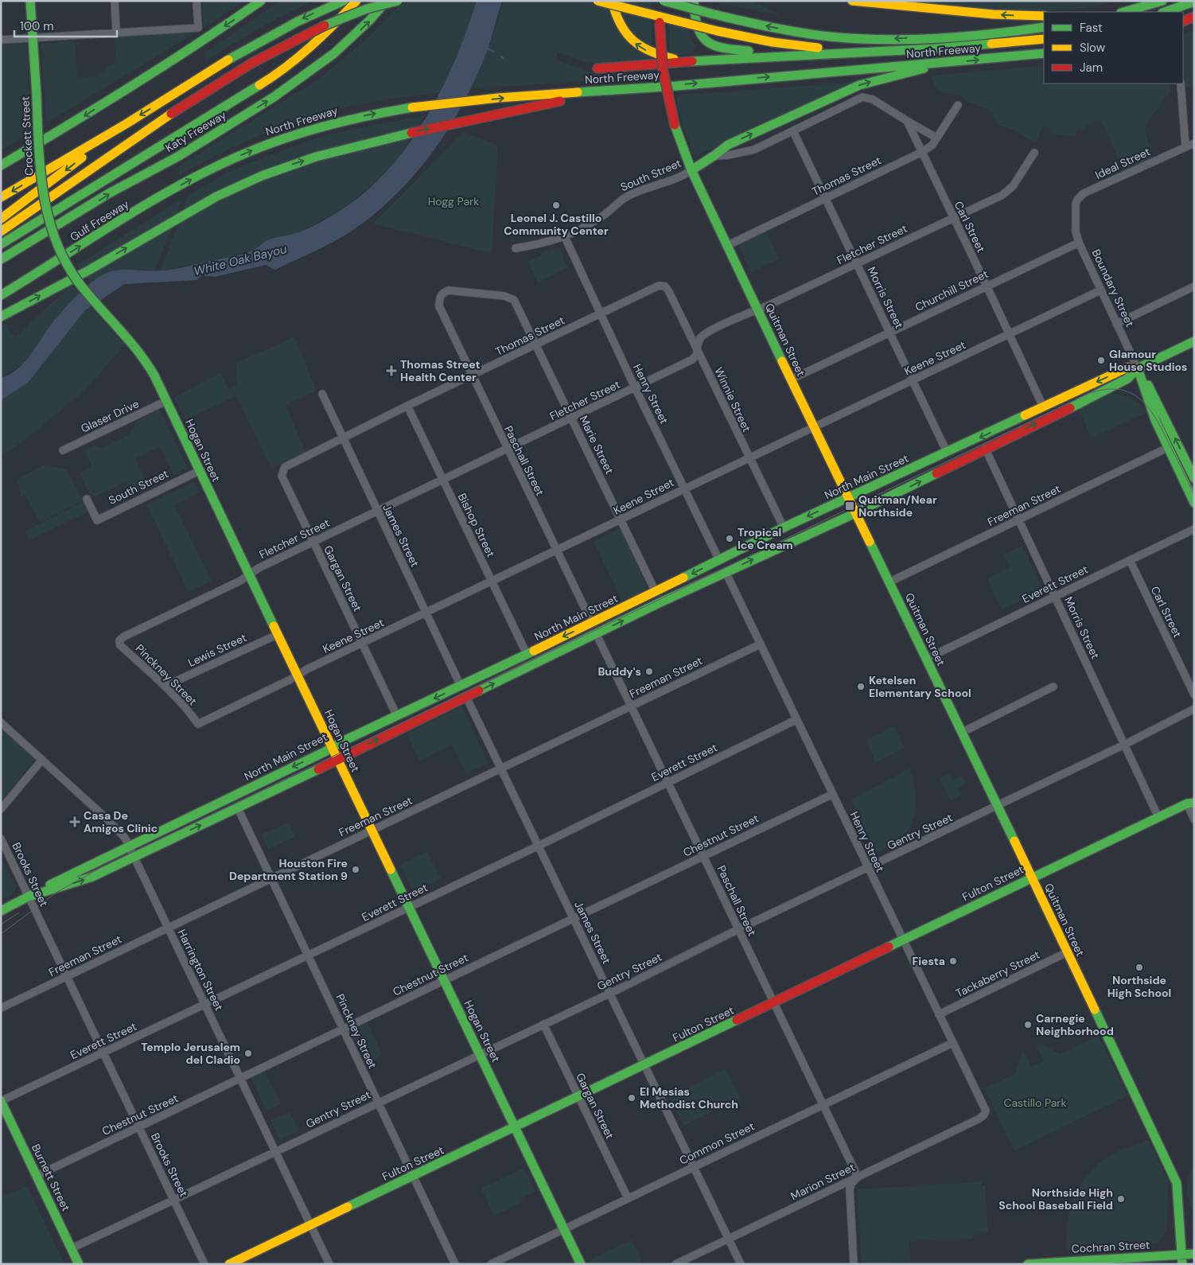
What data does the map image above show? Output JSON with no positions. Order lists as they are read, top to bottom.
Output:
{
  "streets": {
    "main road": [
      "North Freeway",
      "Katy Freeway",
      "Crockett Street",
      "South Street",
      "Gulf Freeway",
      "Boundary Street",
      "Quitman Street",
      "Hogan Street",
      "North Main Street",
      "Fulton Street",
      "Burnett Street",
      "Cochran Street"
    ],
    "street": [
      "Ideal Street",
      "Thomas Street",
      "Carl Street",
      "Fletcher Street",
      "Churchill Street",
      "Morris Street",
      "Keene Street",
      "Henry Street",
      "Winnie Street",
      "Glaser Drive",
      "Marie Street",
      "Paschall Street",
      "Freeman Street",
      "Bishop Street",
      "James Street",
      "Gargan Street",
      "Everett Street",
      "Lewis Street",
      "Pinckney Street",
      "Gentry Street",
      "Chestnut Street",
      "Brooks Street",
      "Harrington Street",
      "Tackaberry Street",
      "Common Street",
      "Marion Street"
    ]
  },
  "crossings": [
    ["North Freeway", "Gulf Freeway"],
    ["North Freeway", "Quitman Street"],
    ["Crockett Street", "Hogan Street"],
    ["Ideal Street", "Boundary Street"],
    ["South Street", "Carl Street"],
    ["South Street", "Morris Street"],
    ["South Street", "Quitman Street"],
    ["South Street", "Henry Street"],
    ["South Street", "Hogan Street"],
    ["Thomas Street", "Carl Street"],
    ["Thomas Street", "Morris Street"],
    ["Thomas Street", "Quitman Street"],
    ["Thomas Street", "Henry Street"],
    ["Thomas Street", "Winnie Street"],
    ["Thomas Street", "Marie Street"],
    ["Thomas Street", "Paschall Street"],
    ["Thomas Street", "Bishop Street"],
    ["Thomas Street", "James Street"],
    ["Thomas Street", "Gargan Street"],
    ["Carl Street", "Fletcher Street"],
    ["Carl Street", "Churchill Street"],
    ["Carl Street", "Keene Street"],
    ["Carl Street", "North Main Street"],
    ["Carl Street", "Everett Street"],
    ["Fletcher Street", "Morris Street"],
    ["Fletcher Street", "Quitman Street"],
    ["Fletcher Street", "Henry Street"],
    ["Fletcher Street", "Winnie Street"],
    ["Fletcher Street", "Marie Street"],
    ["Fletcher Street", "Hogan Street"],
    ["Fletcher Street", "Paschall Street"],
    ["Fletcher Street", "Bishop Street"],
    ["Fletcher Street", "James Street"],
    ["Fletcher Street", "Gargan Street"],
    ["Fletcher Street", "Pinckney Street"],
    ["Boundary Street", "Churchill Street"],
    ["Boundary Street", "Keene Street"],
    ["Boundary Street", "North Main Street"],
    ["Boundary Street", "Freeman Street"],
    ["Churchill Street", "Morris Street"],
    ["Churchill Street", "Quitman Street"],
    ["Morris Street", "Keene Street"],
    ["Morris Street", "North Main Street"],
    ["Morris Street", "Freeman Street"],
    ["Morris Street", "Everett Street"],
    ["Morris Street", "Gentry Street"],
    ["Morris Street", "Fulton Street"],
    ["Quitman Street", "Keene Street"],
    ["Quitman Street", "North Main Street"],
    ["Quitman Street", "Freeman Street"],
    ["Quitman Street", "Everett Street"],
    ["Quitman Street", "Gentry Street"],
    ["Quitman Street", "Fulton Street"],
    ["Quitman Street", "Tackaberry Street"],
    ["Quitman Street", "Cochran Street"],
    ["Keene Street", "Henry Street"],
    ["Keene Street", "Winnie Street"],
    ["Keene Street", "Marie Street"],
    ["Keene Street", "Hogan Street"],
    ["Keene Street", "Paschall Street"],
    ["Keene Street", "Bishop Street"],
    ["Keene Street", "James Street"],
    ["Keene Street", "Gargan Street"],
    ["Keene Street", "Pinckney Street"],
    ["Henry Street", "North Main Street"],
    ["Henry Street", "Freeman Street"],
    ["Henry Street", "Everett Street"],
    ["Henry Street", "Gentry Street"],
    ["Henry Street", "Chestnut Street"],
    ["Henry Street", "Fulton Street"],
    ["Henry Street", "Tackaberry Street"],
    ["Henry Street", "Common Street"],
    ["Henry Street", "Marion Street"],
    ["Winnie Street", "North Main Street"],
    ["Glaser Drive", "Hogan Street"],
    ["Marie Street", "Paschall Street"],
    ["Marie Street", "North Main Street"],
    ["Hogan Street", "North Main Street"],
    ["Hogan Street", "Freeman Street"],
    ["Hogan Street", "Everett Street"],
    ["Hogan Street", "Lewis Street"],
    ["Hogan Street", "Gentry Street"],
    ["Hogan Street", "Chestnut Street"],
    ["Hogan Street", "Fulton Street"],
    ["Hogan Street", "Common Street"],
    ["Paschall Street", "North Main Street"],
    ["Paschall Street", "Freeman Street"],
    ["Paschall Street", "Everett Street"],
    ["Paschall Street", "Gentry Street"],
    ["Paschall Street", "Chestnut Street"],
    ["Paschall Street", "Fulton Street"],
    ["Paschall Street", "Common Street"],
    ["Paschall Street", "Marion Street"],
    ["North Main Street", "Bishop Street"],
    ["North Main Street", "James Street"],
    ["North Main Street", "Gargan Street"],
    ["North Main Street", "Pinckney Street"],
    ["North Main Street", "Brooks Street"],
    ["North Main Street", "Harrington Street"],
    ["Freeman Street", "James Street"],
    ["Freeman Street", "Pinckney Street"],
    ["Freeman Street", "Brooks Street"],
    ["Freeman Street", "Harrington Street"],
    ["James Street", "Everett Street"],
    ["James Street", "Gentry Street"],
    ["James Street", "Chestnut Street"],
    ["James Street", "Fulton Street"],
    ["James Street", "Common Street"],
    ["James Street", "Marion Street"],
    ["Gargan Street", "Gentry Street"],
    ["Gargan Street", "Fulton Street"],
    ["Gargan Street", "Common Street"],
    ["Everett Street", "Pinckney Street"],
    ["Everett Street", "Brooks Street"],
    ["Everett Street", "Harrington Street"],
    ["Everett Street", "Burnett Street"],
    ["Lewis Street", "Pinckney Street"],
    ["Pinckney Street", "Gentry Street"],
    ["Pinckney Street", "Chestnut Street"],
    ["Pinckney Street", "Fulton Street"],
    ["Gentry Street", "Brooks Street"],
    ["Gentry Street", "Harrington Street"],
    ["Gentry Street", "Burnett Street"],
    ["Chestnut Street", "Brooks Street"],
    ["Chestnut Street", "Harrington Street"],
    ["Chestnut Street", "Burnett Street"],
    ["Fulton Street", "Harrington Street"]
  ],
  "water": ["White Oak Bayou"],
  "parks": ["Hogg Park", "Castillo Park"],
  "places": {
    "other": [
      "Leonel J. Castillo Community Center",
      "Glamour House Studios",
      "Tropical Ice Cream",
      "Buddy's",
      "Ketelsen Elementary School",
      "Houston Fire Department Station 9",
      "Fiesta",
      "Northside High School",
      "Carnegie Neighborhood",
      "Templo Jerusalem del Cladio",
      "El Mesias Methodist Church",
      "Northside High School Baseball Field"
    ],
    "health": ["Thomas Street Health Center", "Casa De Amigos Clinic"],
    "transit": ["Quitman/Near Northside"]
  },
  "legend": ["Fast", "Slow", "Jam"],
  "scale_bar": "100 m"
}
